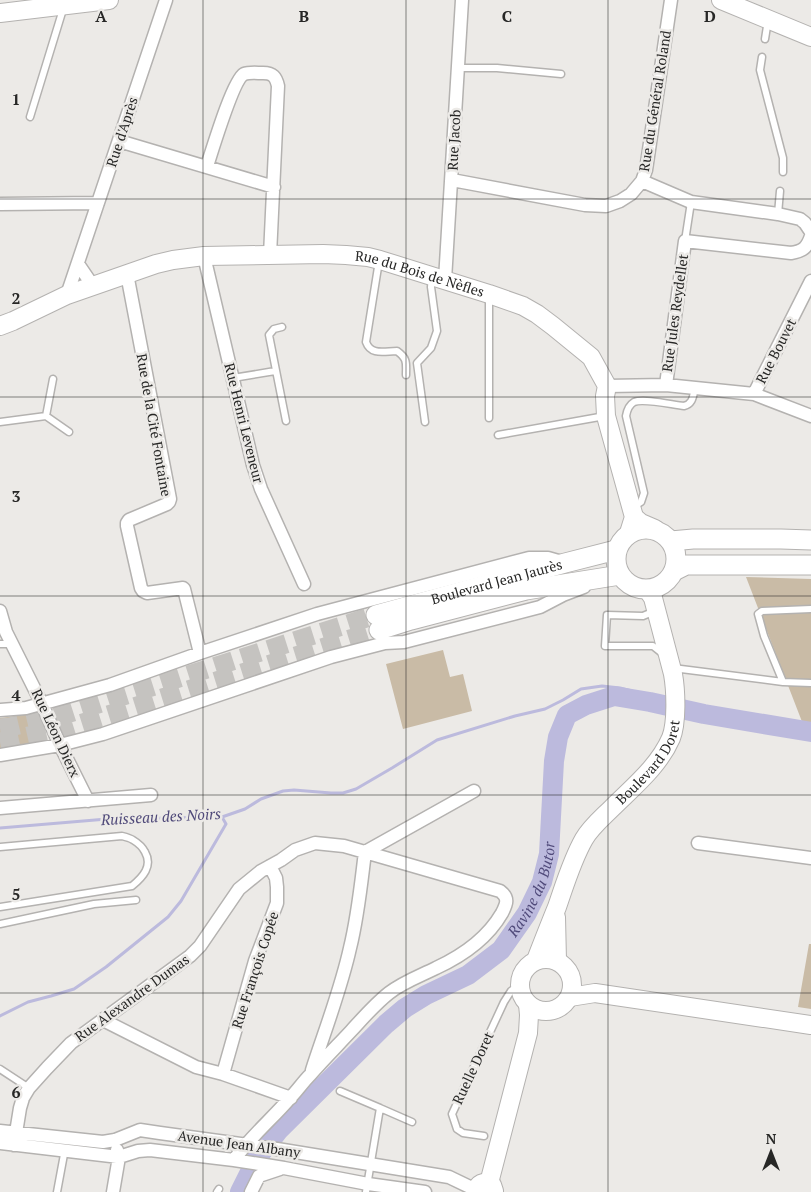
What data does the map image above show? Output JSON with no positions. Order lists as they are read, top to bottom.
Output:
{
  "streets": {
    "main road": ["Boulevard Jean Jaurès"],
    "street": [
      "Rue du Général Roland",
      "Rue d'Après",
      "Rue Jacob",
      "Rue du Bois de Nèfles",
      "Rue Jules Reydellet",
      "Rue Bouvet",
      "Rue Henri Leveneur",
      "Rue de la Cité Fontaine",
      "Rue Léon Dierx",
      "Boulevard Doret",
      "Rue François Copée",
      "Rue Alexandre Dumas",
      "Avenue Jean Albany"
    ],
    "lane": ["Ruelle Doret"]
  },
  "crossings": [
    ["Rue du Général Roland", "Rue Jacob"],
    ["Rue d'Après", "Rue du Bois de Nèfles"],
    ["Rue Jacob", "Rue du Bois de Nèfles"],
    ["Rue du Bois de Nèfles", "Rue Henri Leveneur"],
    ["Rue du Bois de Nèfles", "Rue de la Cité Fontaine"],
    ["Boulevard Doret", "Ruelle Doret"],
    ["Rue François Copée", "Rue Alexandre Dumas"],
    ["Rue Alexandre Dumas", "Avenue Jean Albany"]
  ],
  "water": ["Ruisseau des Noirs", "Ravine du Butor"],
  "north": "top",
  "grid": {
    "columns": [
      "A",
      "B",
      "C",
      "D"
    ],
    "rows": [
      "1",
      "2",
      "3",
      "4",
      "5",
      "6"
    ]
  }
}
